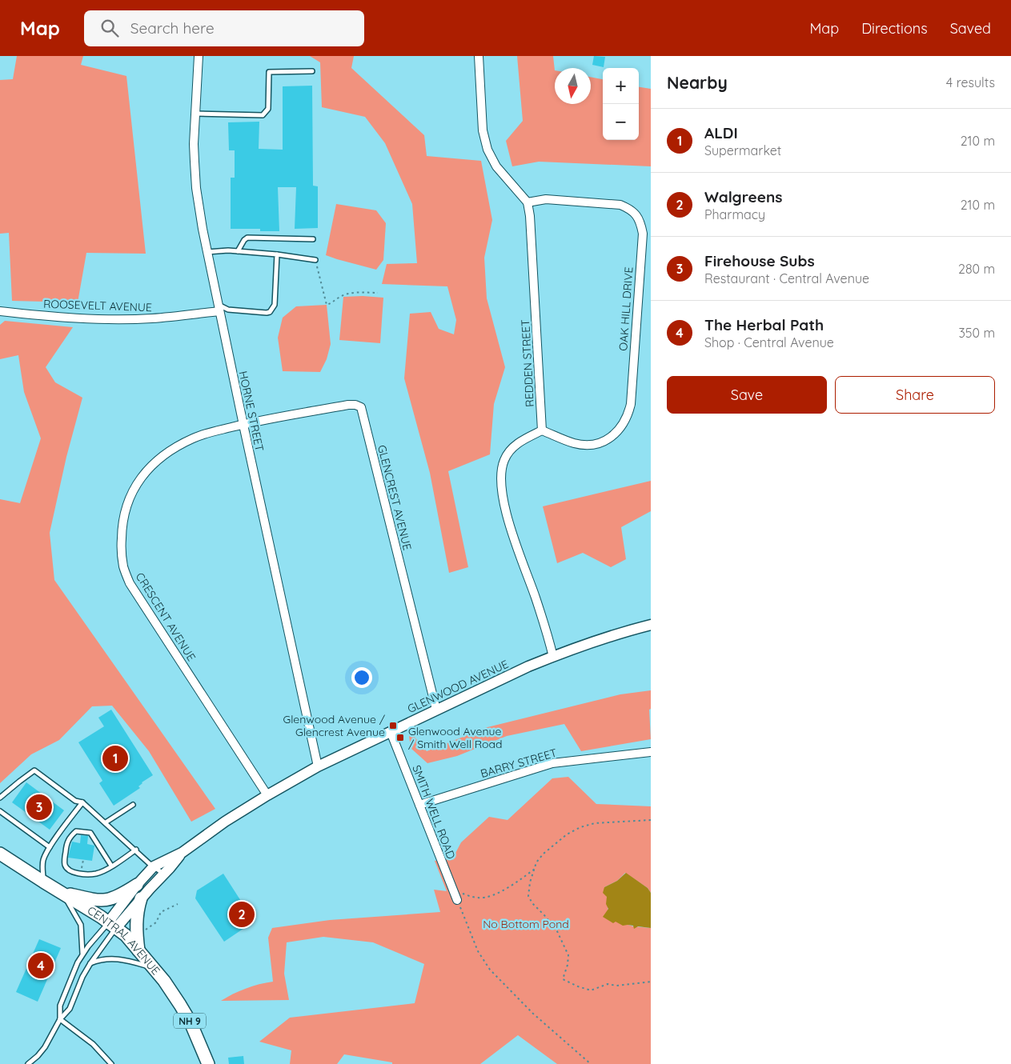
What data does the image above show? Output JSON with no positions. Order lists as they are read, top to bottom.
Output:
{
  "streets": {
    "main road": ["CENTRAL AVENUE", "NH 9"],
    "street": [
      "ROOSEVELT AVENUE",
      "OAK HILL DRIVE",
      "REDDEN STREET",
      "HORNE STREET",
      "GLENCREST AVENUE",
      "CRESCENT AVENUE",
      "GLENWOOD AVENUE",
      "BARRY STREET",
      "SMITH WELL ROAD"
    ]
  },
  "crossings": [
    ["ROOSEVELT AVENUE", "HORNE STREET"],
    ["OAK HILL DRIVE", "REDDEN STREET"],
    ["HORNE STREET", "GLENCREST AVENUE"],
    ["HORNE STREET", "CRESCENT AVENUE"],
    ["HORNE STREET", "GLENWOOD AVENUE"],
    ["GLENCREST AVENUE", "CRESCENT AVENUE"],
    ["GLENCREST AVENUE", "GLENWOOD AVENUE"],
    ["CRESCENT AVENUE", "GLENWOOD AVENUE"],
    ["GLENWOOD AVENUE", "SMITH WELL ROAD"],
    ["GLENWOOD AVENUE", "CENTRAL AVENUE"],
    ["BARRY STREET", "SMITH WELL ROAD"]
  ],
  "parks": ["No Bottom Pond"],
  "places": {
    "transit": ["Glenwood Avenue / Glencrest Avenue", "Glenwood Avenue / Smith Well Road"]
  },
  "north": "bottom",
  "page": {
    "header": "Map",
    "search": "Search here",
    "nav": ["Map", "Directions", "Saved"],
    "heading": ["Nearby", "4 results"],
    "map_buttons": ["+", "−"],
    "list": [
      {
        "mark": "1",
        "name": "ALDI",
        "note": "Supermarket",
        "value": "210 m"
      },
      {
        "mark": "2",
        "name": "Walgreens",
        "note": "Pharmacy",
        "value": "210 m"
      },
      {
        "mark": "3",
        "name": "Firehouse Subs",
        "note": "Restaurant · Central Avenue",
        "value": "280 m"
      },
      {
        "mark": "4",
        "name": "The Herbal Path",
        "note": "Shop · Central Avenue",
        "value": "350 m"
      }
    ],
    "buttons": ["Save", "Share"],
    "pins": [
      "1",
      "3",
      "2",
      "4"
    ]
  }
}
